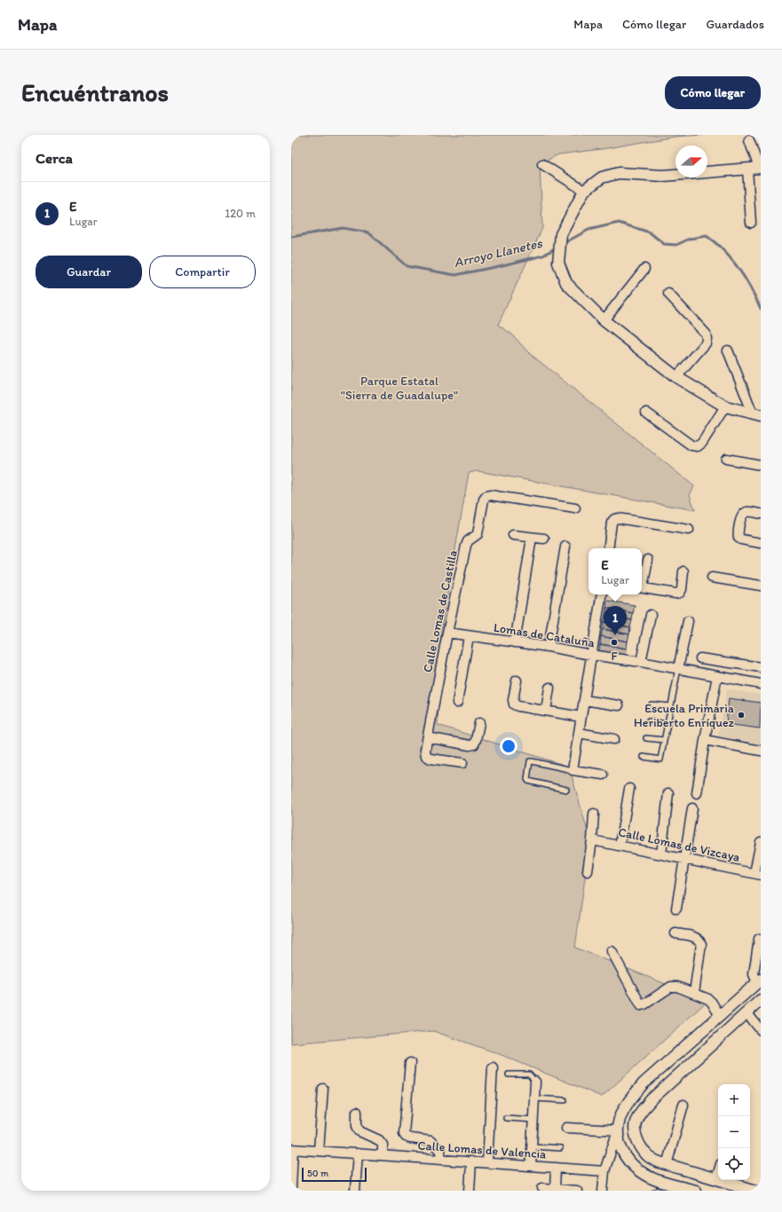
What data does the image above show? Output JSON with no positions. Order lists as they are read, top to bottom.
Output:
{
  "streets": {
    "street": [
      "Calle Lomas de Castilla",
      "Lomas de Cataluña",
      "Calle Lomas de Vizcaya",
      "Calle Lomas de Valencia"
    ]
  },
  "crossings": [
    ["Calle Lomas de Castilla", "Lomas de Cataluña"]
  ],
  "water": ["Arroyo Llanetes"],
  "parks": ["Parque Estatal \"Sierra de Guadalupe\""],
  "places": ["F", "Escuela Primaria Heriberto Enríquez"],
  "scale_bar": "50 m",
  "north": "right",
  "page": {
    "header": "Mapa",
    "nav": ["Mapa", "Cómo llegar", "Guardados"],
    "buttons": [
      "Cómo llegar",
      ["Guardar", "Compartir"]
    ],
    "title": "Encuéntranos",
    "heading": "Cerca",
    "list": [
      {
        "mark": "1",
        "name": "E",
        "note": "Lugar",
        "value": "120 m"
      }
    ],
    "popup": ["E", "Lugar"],
    "pins": "1",
    "map_buttons": ["+", "−"],
    "scale": "50 m"
  }
}
